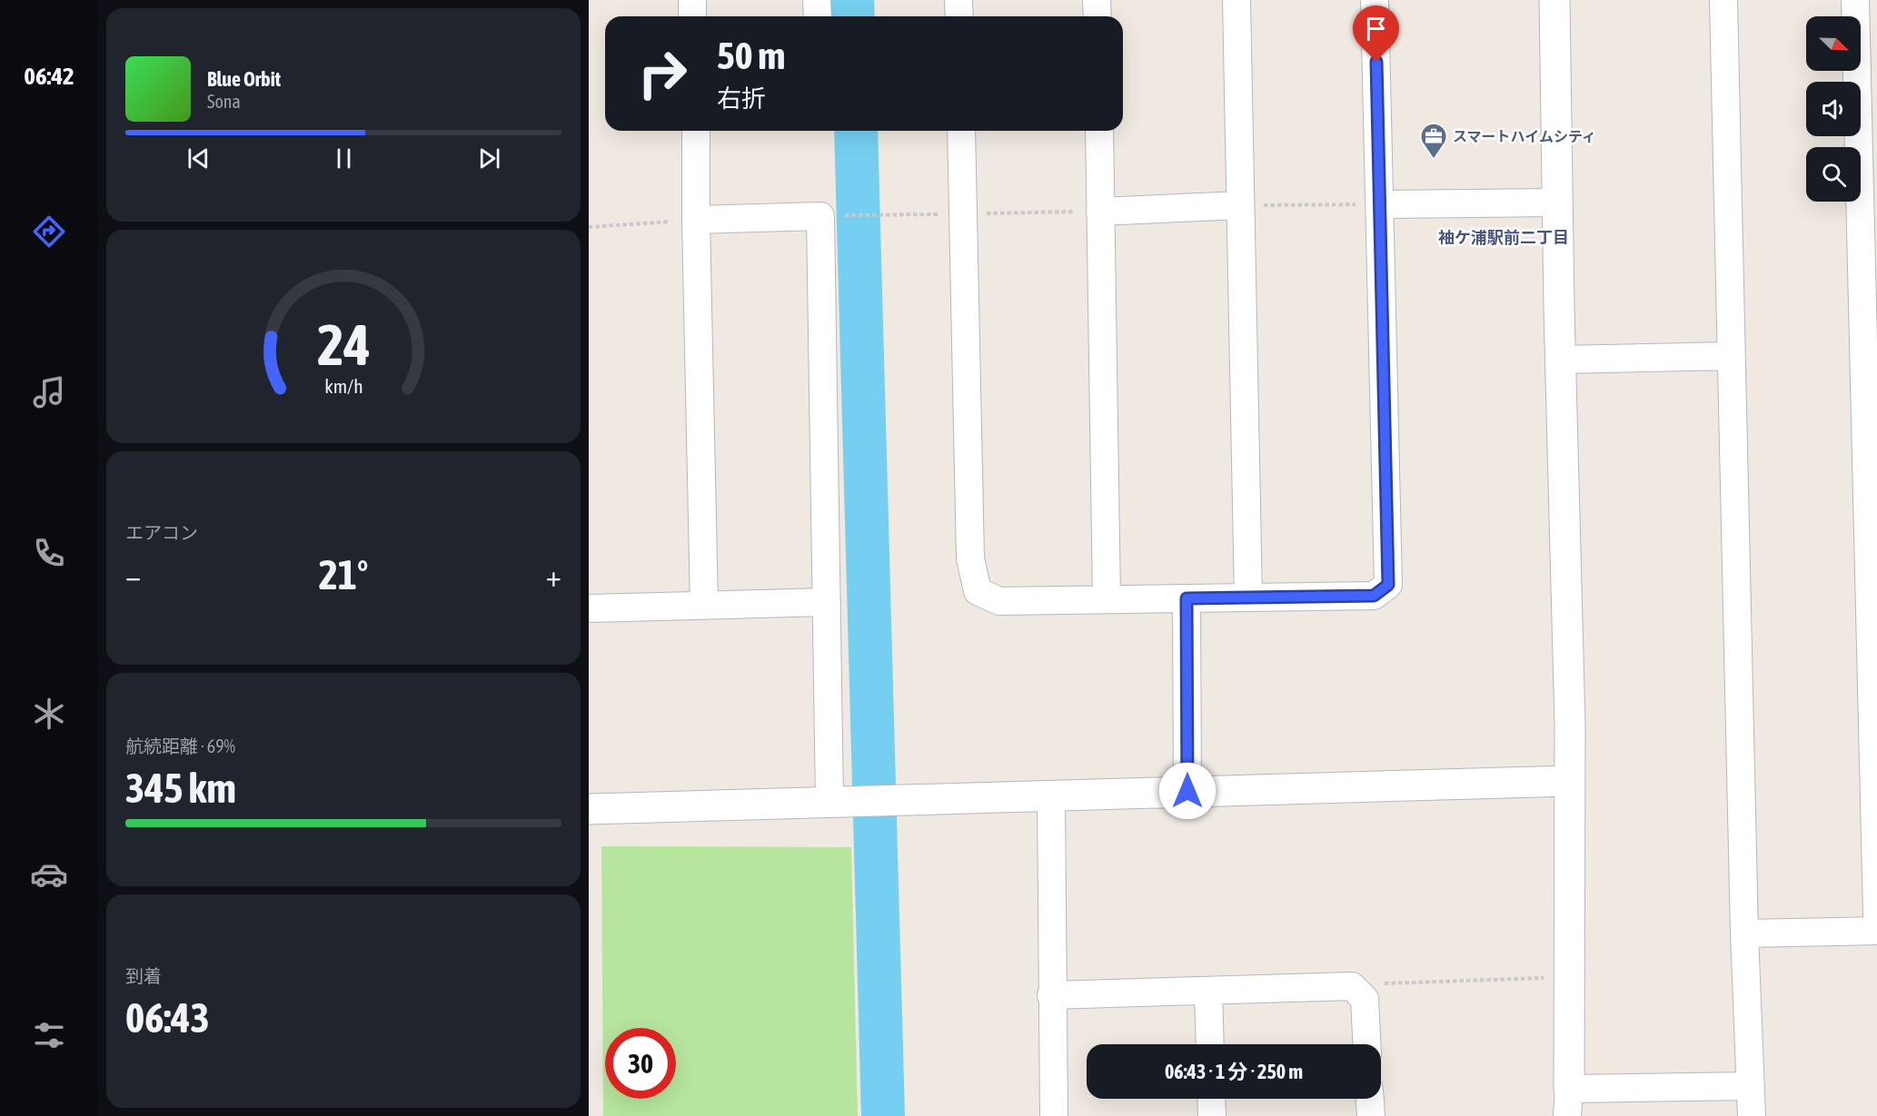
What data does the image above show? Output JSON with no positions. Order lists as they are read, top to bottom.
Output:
{
  "districts": ["袖ケ浦駅前二丁目"],
  "places": {
    "office": ["スマートハイムシティ"]
  },
  "north": "bottom right",
  "page": {
    "tabs": "06:42",
    "turn": ["50 m", "右折"],
    "song": ["Blue Orbit", "Sona"],
    "tile": [
      "エアコン",
      ["航続距離 · 69%", "345 km"],
      ["到着", "06:43"]
    ],
    "heat": ["−", "21°", "+"],
    "limit": "30",
    "trip": "06:43 · 1 分 · 250 m",
    "gauge": ["24", "km/h"]
  }
}
